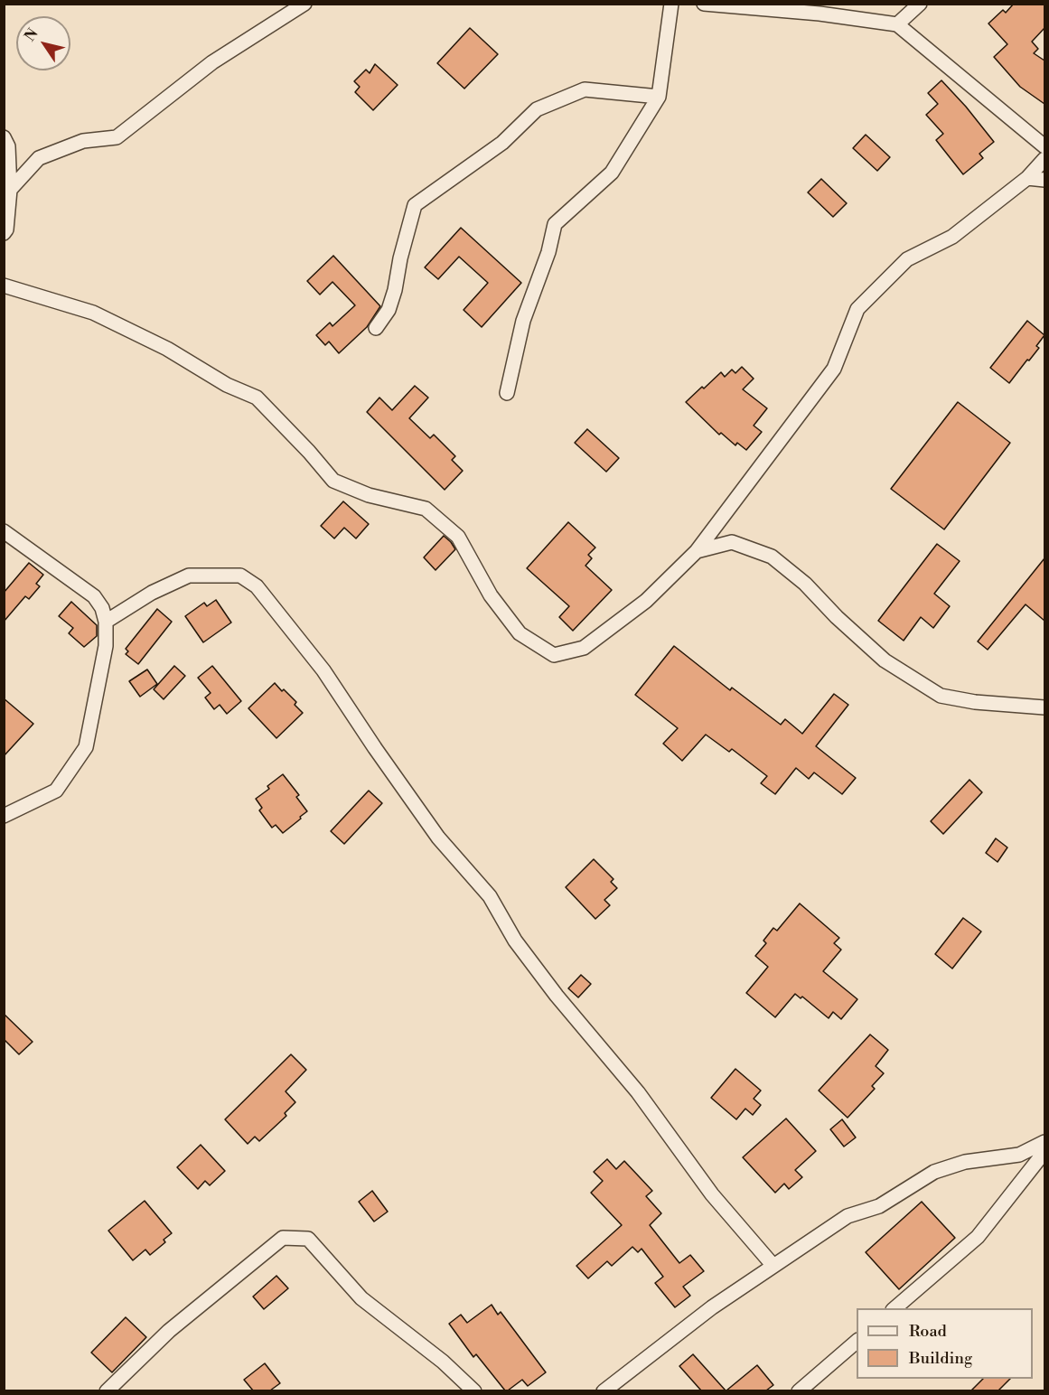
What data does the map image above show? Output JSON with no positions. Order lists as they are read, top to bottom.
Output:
{
  "legend": ["Road", "Building"],
  "north": "top left"
}
